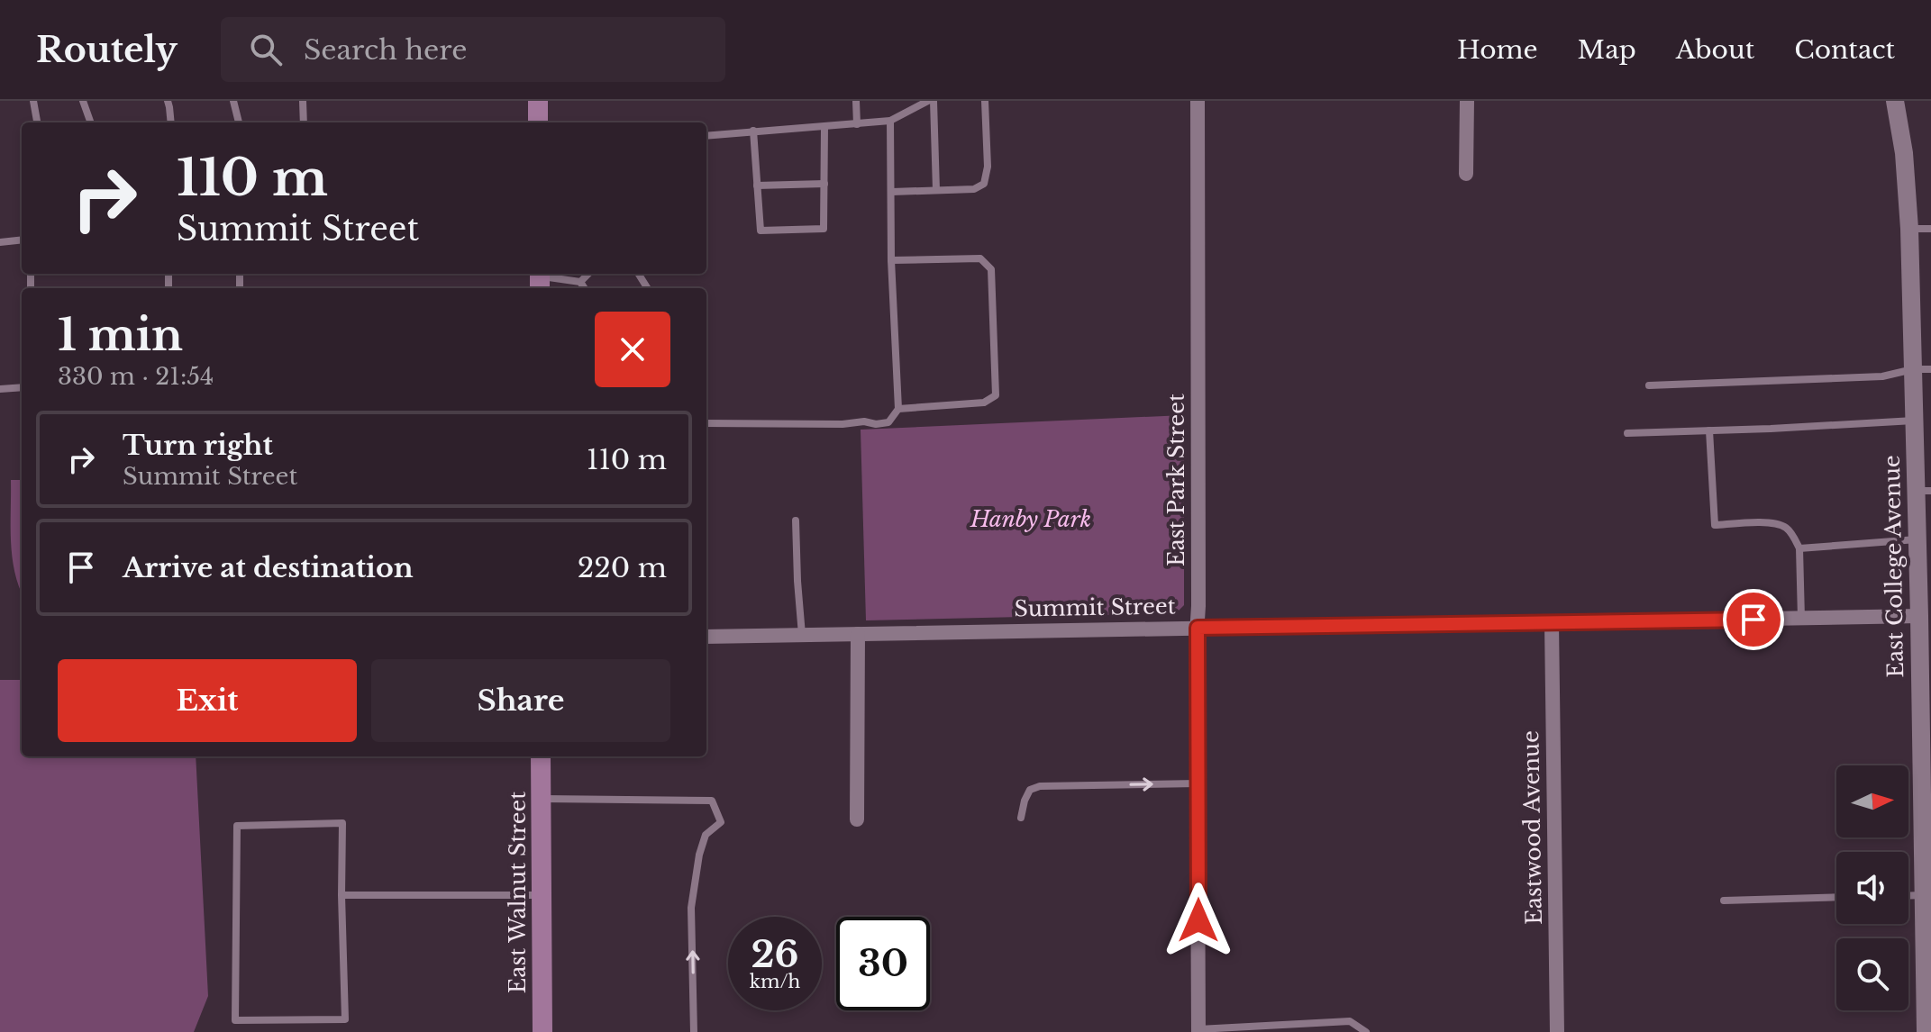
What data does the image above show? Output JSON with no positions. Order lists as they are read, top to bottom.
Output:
{
  "streets": {
    "main road": ["East Walnut Street"],
    "street": [
      "East Park Street",
      "East College Avenue",
      "Summit Street",
      "Eastwood Avenue"
    ]
  },
  "crossings": [
    ["East Park Street", "Summit Street"],
    ["East College Avenue", "Summit Street"],
    ["Summit Street", "Eastwood Avenue"]
  ],
  "parks": ["Hanby Park"],
  "north": "right",
  "page": {
    "header": "Routely",
    "search": "Search here",
    "nav": [
      "Home",
      "Map",
      "About",
      "Contact"
    ],
    "turn": ["110 m", "Summit Street"],
    "heading": ["1 min", "330 m · 21:54"],
    "list": [
      {
        "name": "Turn right",
        "note": "Summit Street",
        "value": "110 m"
      },
      {
        "name": "Arrive at destination",
        "value": "220 m"
      }
    ],
    "buttons": ["Exit", "Share"],
    "speed": "26 km/h",
    "limit": "30"
  }
}
